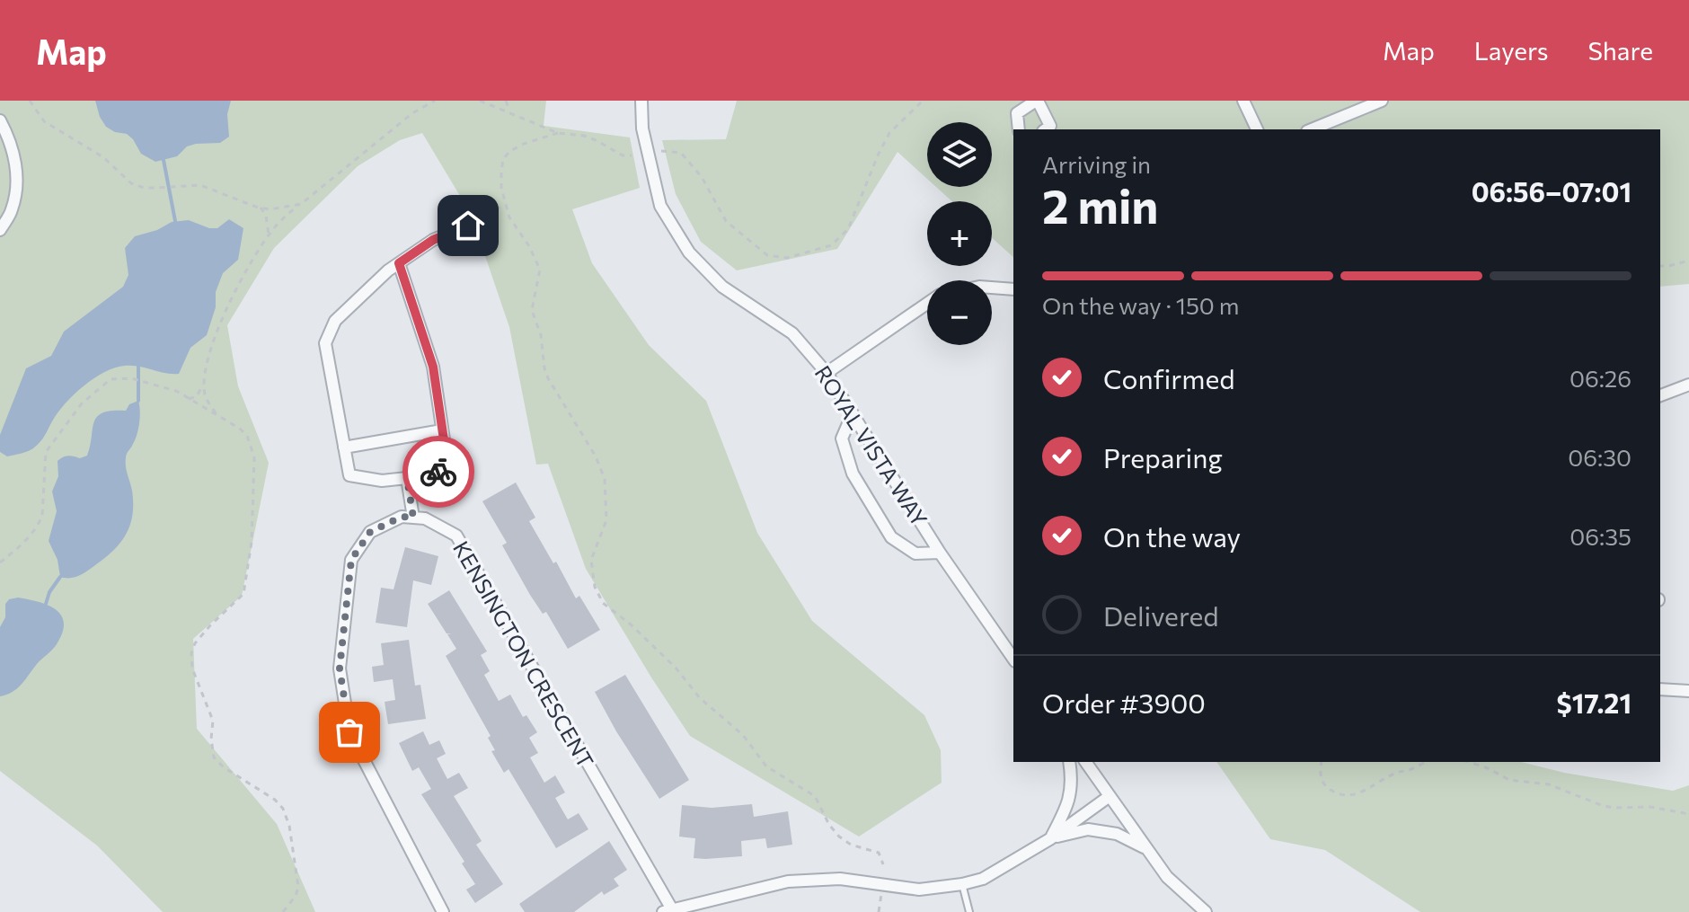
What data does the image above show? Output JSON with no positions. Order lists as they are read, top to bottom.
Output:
{
  "streets": {
    "street": ["ROYAL VISTA WAY", "KENSINGTON CRESCENT"]
  },
  "page": {
    "header": "Map",
    "nav": ["Map", "Layers", "Share"],
    "map_buttons": ["+", "−"],
    "heading": ["2 min", "Arriving in", "06:56–07:01"],
    "panel": ["Order #3900", "$17.21"],
    "bar": "On the way · 150 m",
    "list": [
      ["Confirmed", "06:26"],
      ["Preparing", "06:30"],
      ["On the way", "06:35"],
      "Delivered"
    ]
  }
}
